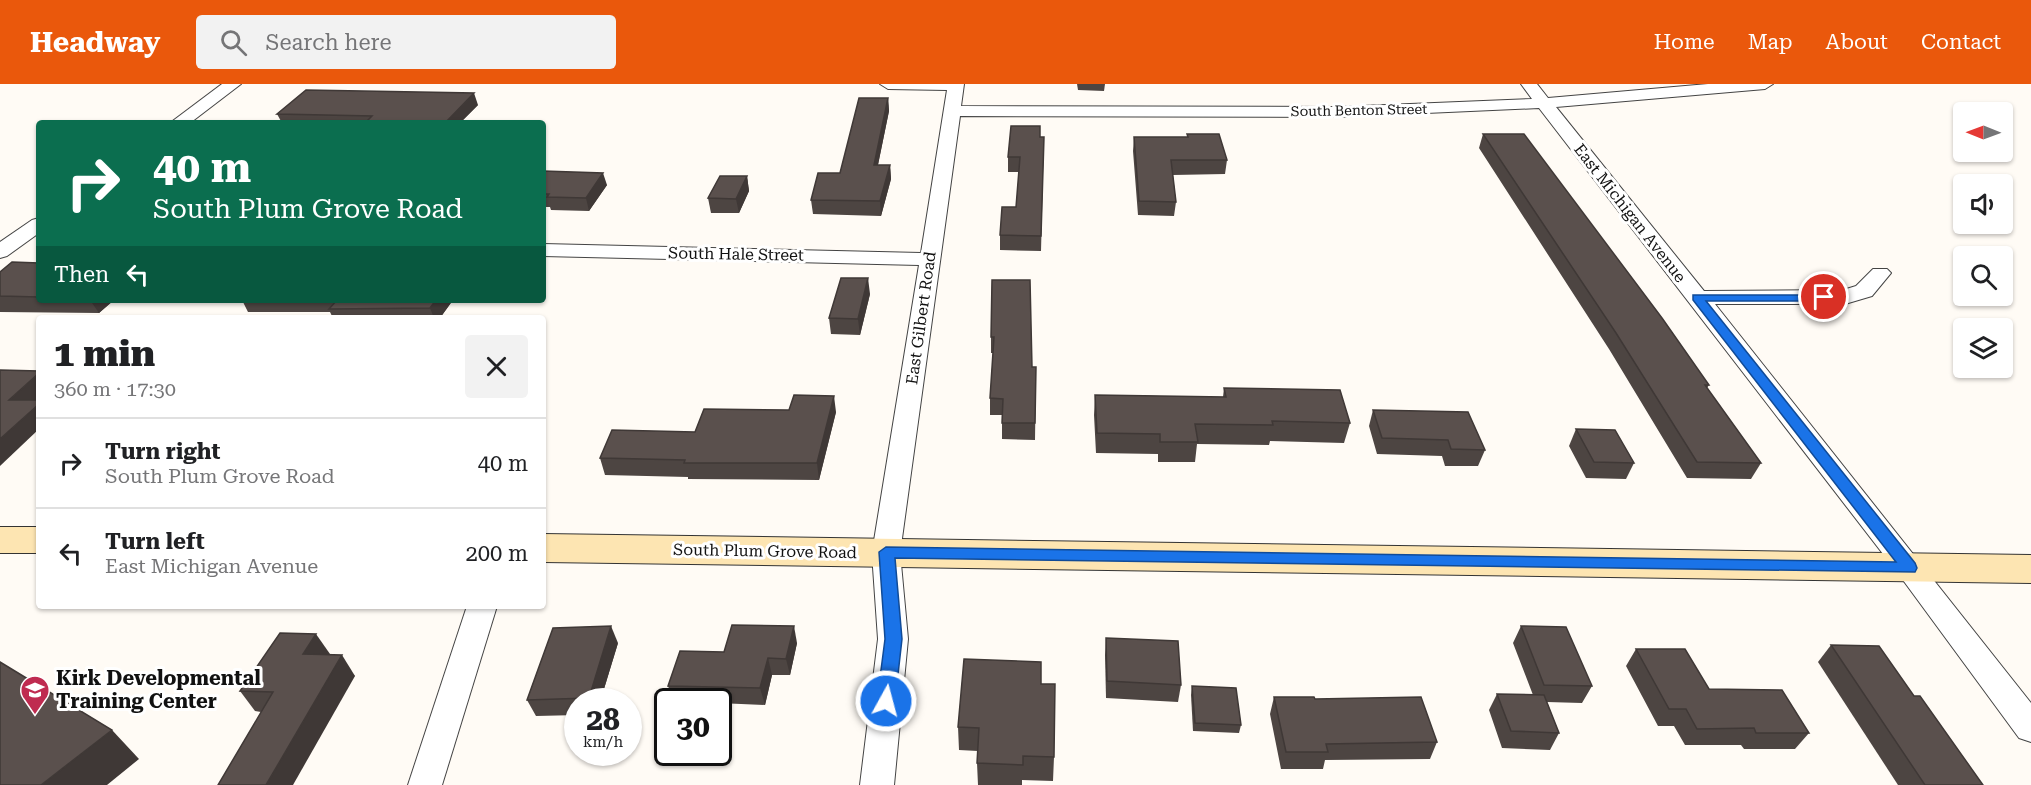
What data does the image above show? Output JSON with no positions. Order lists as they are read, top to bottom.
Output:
{
  "streets": {
    "main road": ["South Plum Grove Road"],
    "street": [
      "South Benton Street",
      "East Michigan Avenue",
      "South Hale Street",
      "East Gilbert Road"
    ]
  },
  "crossings": [
    ["South Benton Street", "East Michigan Avenue"],
    ["South Benton Street", "East Gilbert Road"],
    ["East Michigan Avenue", "South Plum Grove Road"],
    ["South Hale Street", "East Gilbert Road"],
    ["East Gilbert Road", "South Plum Grove Road"]
  ],
  "places": {
    "school or university": ["Kirk Developmental Training Center"]
  },
  "north": "left",
  "page": {
    "header": "Headway",
    "search": "Search here",
    "nav": [
      "Home",
      "Map",
      "About",
      "Contact"
    ],
    "turn": ["40 m", "South Plum Grove Road"],
    "then": "Then",
    "heading": ["1 min", "360 m · 17:30"],
    "list": [
      {
        "name": "Turn right",
        "note": "South Plum Grove Road",
        "value": "40 m"
      },
      {
        "name": "Turn left",
        "note": "East Michigan Avenue",
        "value": "200 m"
      }
    ],
    "speed": "28 km/h",
    "limit": "30"
  }
}
